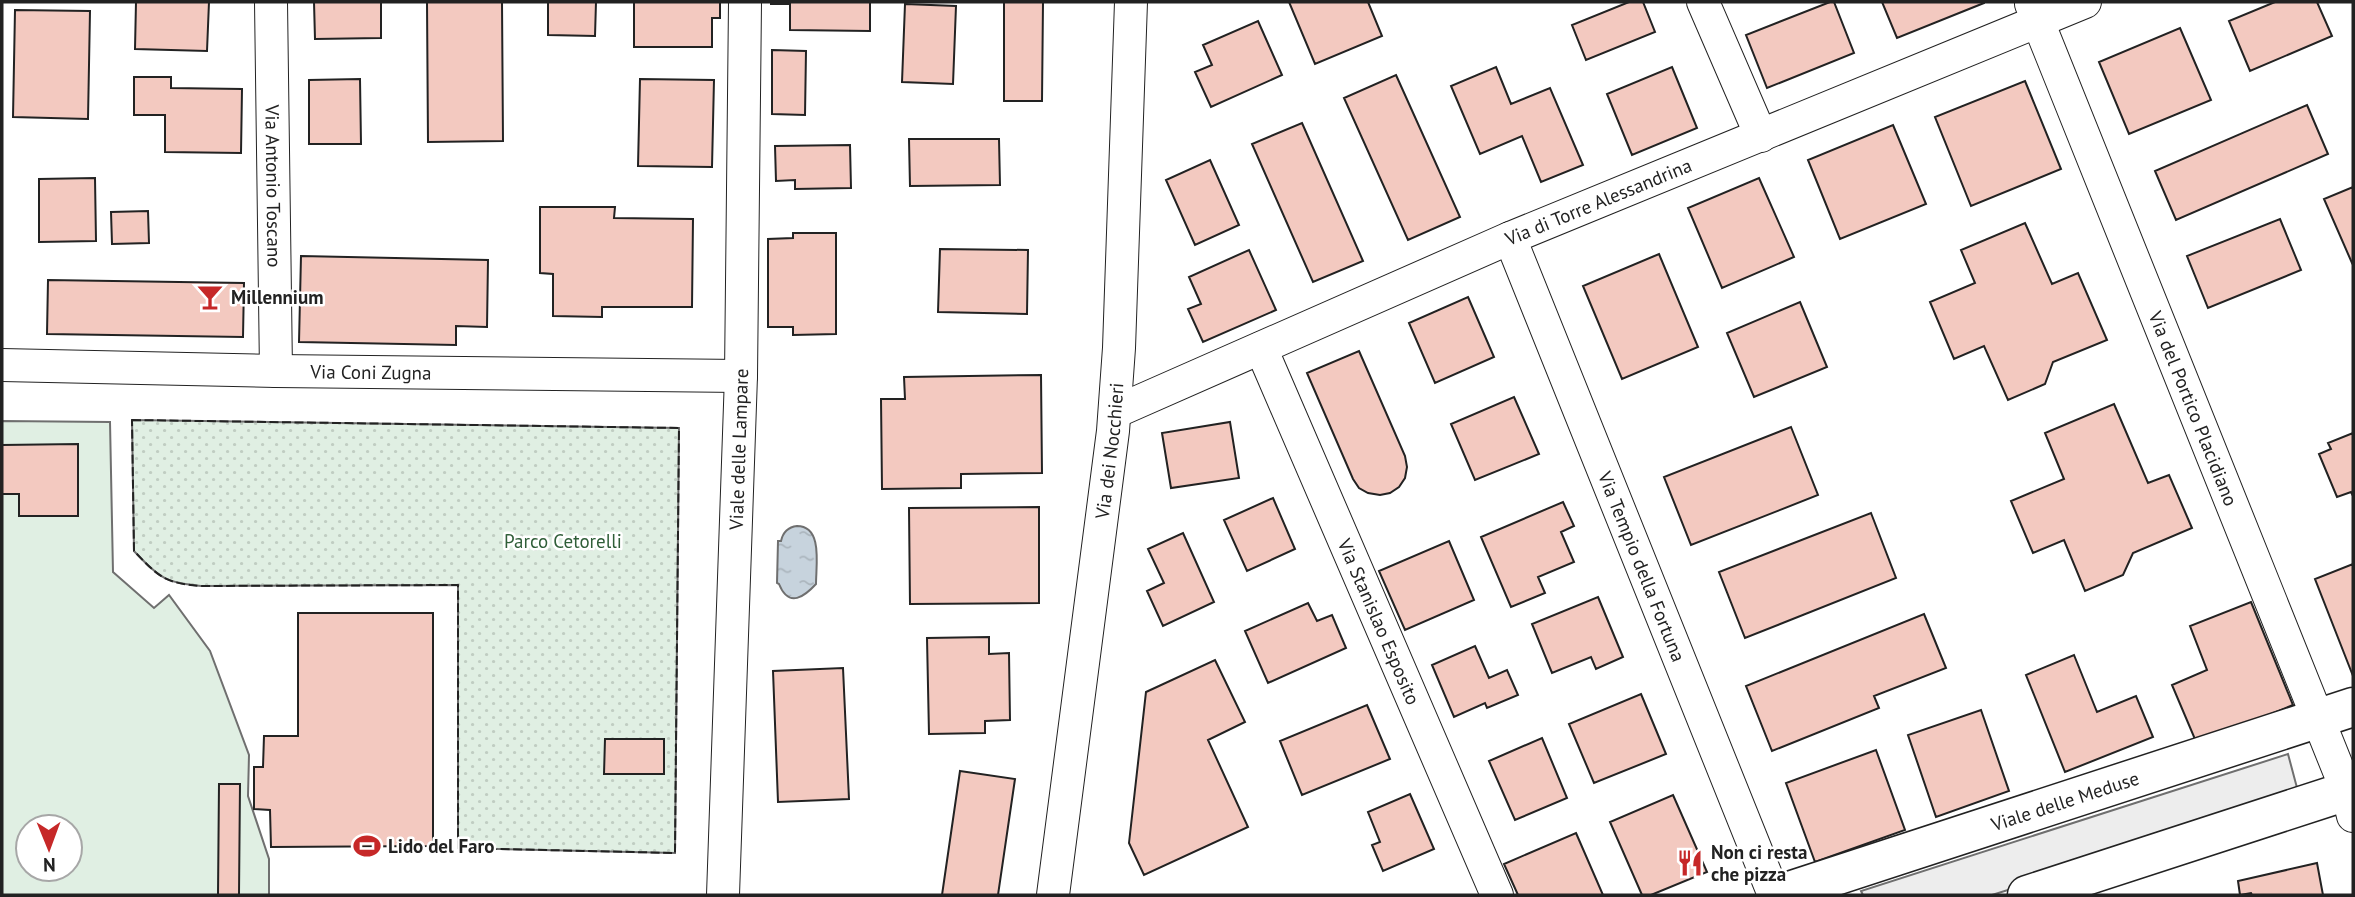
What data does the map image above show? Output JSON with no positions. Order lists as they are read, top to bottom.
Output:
{
  "streets": {
    "street": [
      "Via Antonio Toscano",
      "Via di Torre Alessandrina",
      "Via Coni Zugna",
      "Via del Portico Placidiano",
      "Viale delle Lampare",
      "Via dei Nocchieri",
      "Via Tempio della Fortuna",
      "Via Stanislao Esposito",
      "Viale delle Meduse"
    ]
  },
  "crossings": [
    ["Via Antonio Toscano", "Via Coni Zugna"],
    ["Via di Torre Alessandrina", "Via del Portico Placidiano"],
    ["Via di Torre Alessandrina", "Via dei Nocchieri"],
    ["Via di Torre Alessandrina", "Via Tempio della Fortuna"],
    ["Via di Torre Alessandrina", "Via Stanislao Esposito"],
    ["Via Coni Zugna", "Viale delle Lampare"],
    ["Via del Portico Placidiano", "Viale delle Meduse"],
    ["Via Tempio della Fortuna", "Viale delle Meduse"]
  ],
  "parks": ["Parco Cetorelli"],
  "places": {
    "bar": ["Millennium"],
    "sports": ["Lido del Faro"],
    "restaurant": ["Non ci resta che pizza"]
  },
  "north": "bottom"
}
